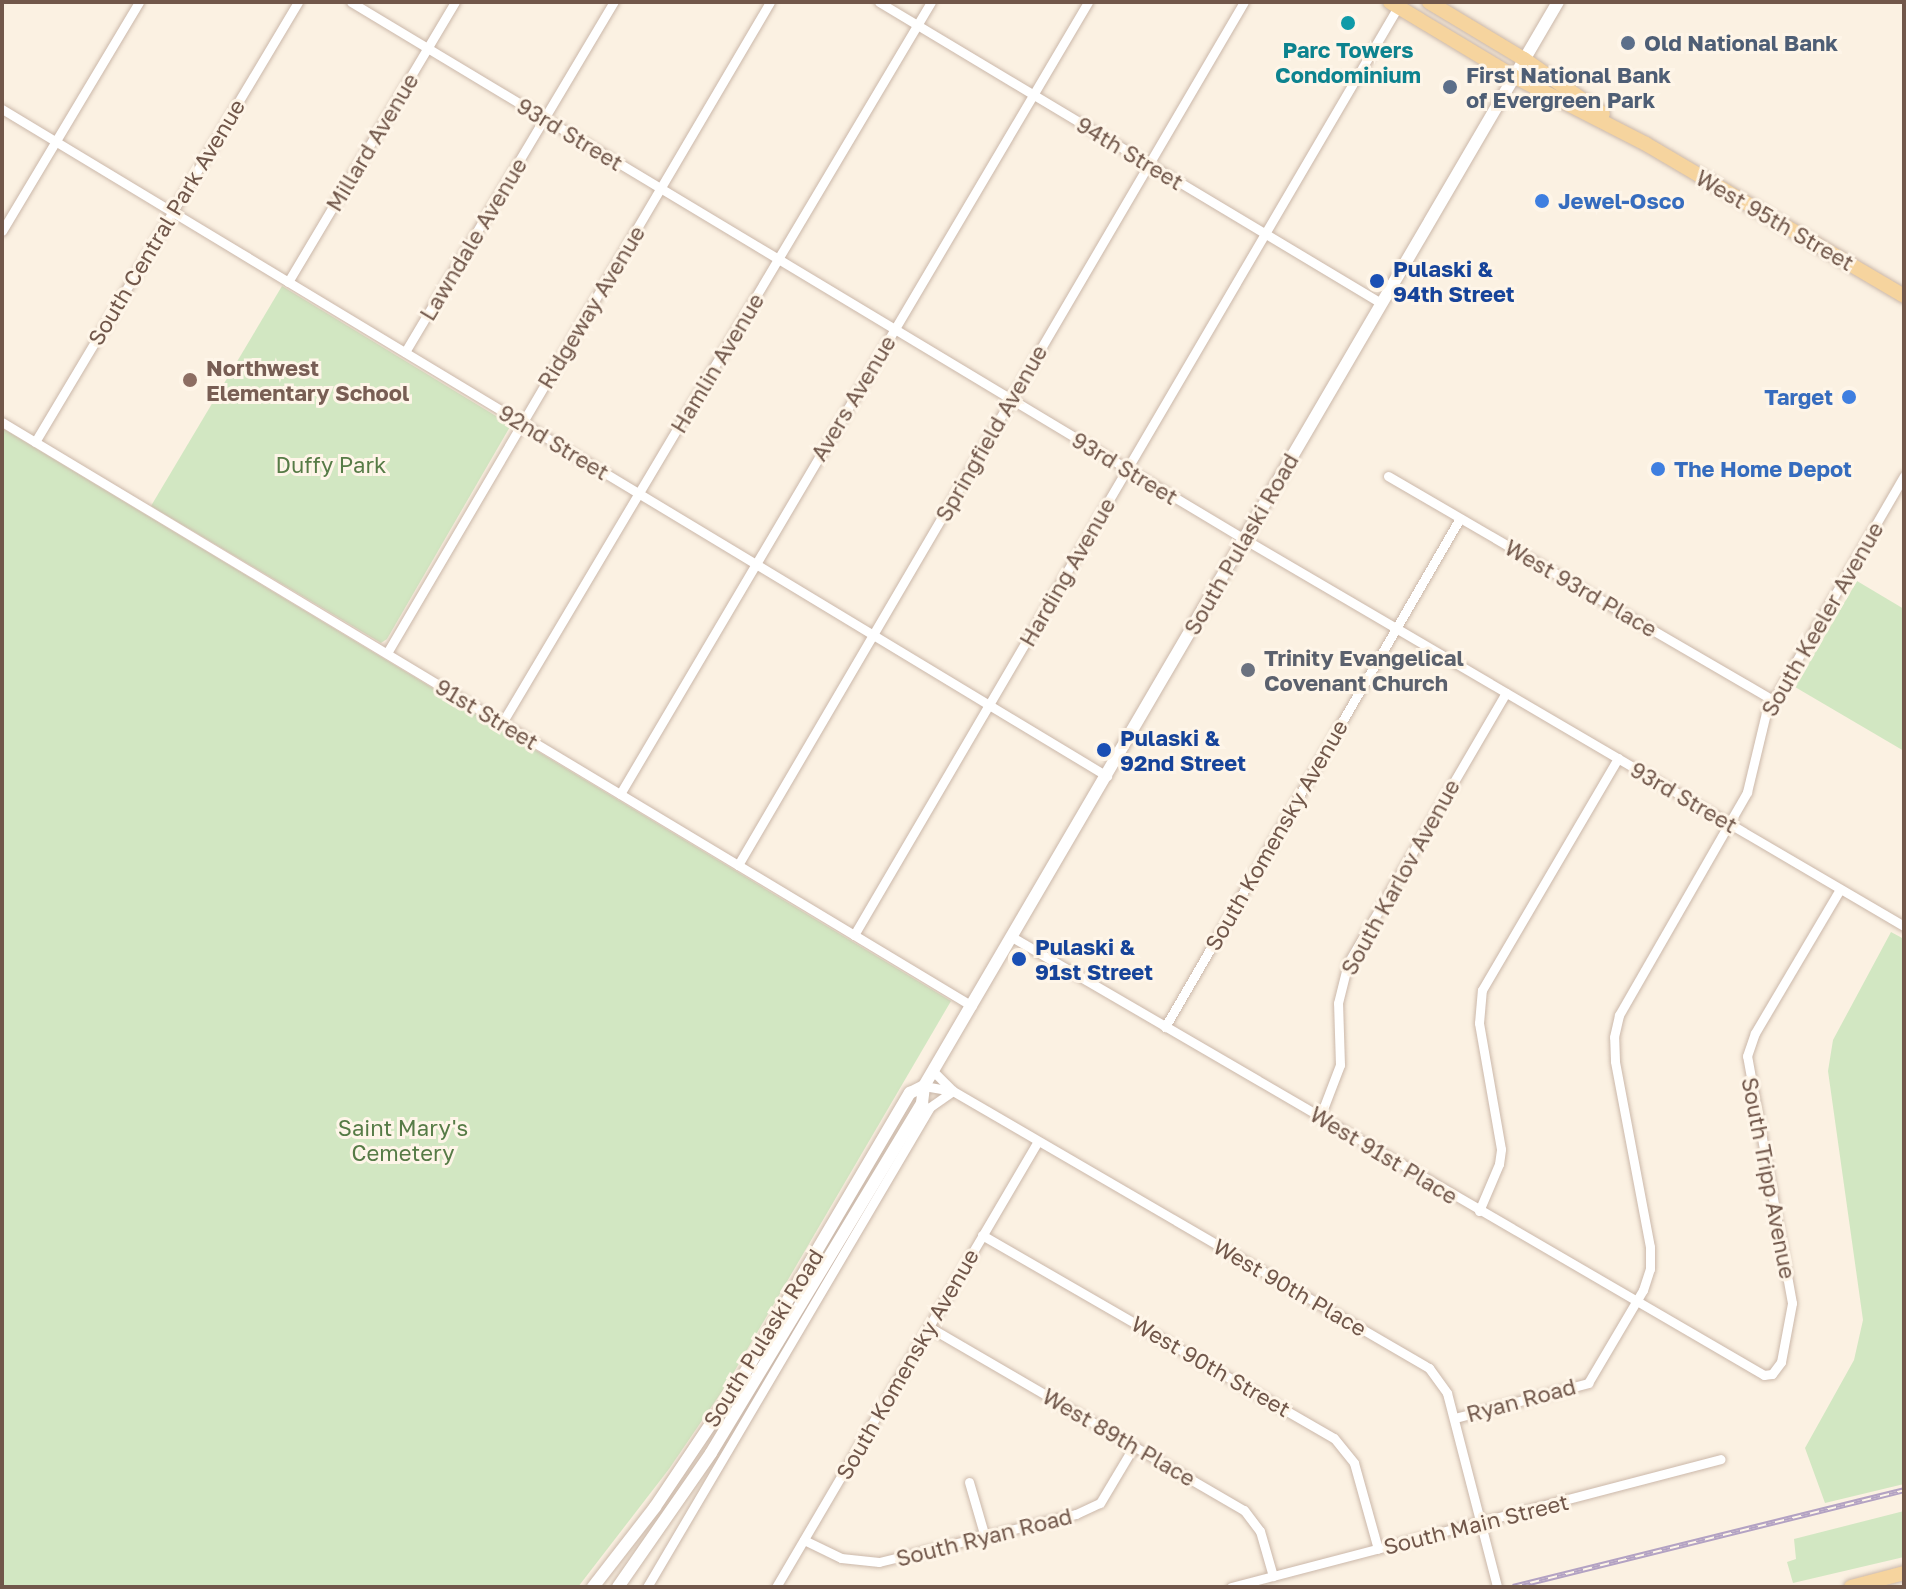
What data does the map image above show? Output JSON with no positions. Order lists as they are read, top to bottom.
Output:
{
  "streets": {
    "main road": ["West 95th Street", "South Pulaski Road"],
    "street": [
      "93rd Street",
      "Millard Avenue",
      "94th Street",
      "South Central Park Avenue",
      "Lawndale Avenue",
      "Ridgeway Avenue",
      "Hamlin Avenue",
      "Avers Avenue",
      "Springfield Avenue",
      "92nd Street",
      "Harding Avenue",
      "West 93rd Place",
      "South Keeler Avenue",
      "91st Street",
      "South Komensky Avenue",
      "South Karlov Avenue",
      "West 91st Place",
      "South Tripp Avenue",
      "West 90th Place",
      "West 90th Street",
      "Ryan Road",
      "West 89th Place",
      "South Main Street",
      "South Ryan Road"
    ]
  },
  "crossings": [
    ["93rd Street", "Millard Avenue"],
    ["93rd Street", "Lawndale Avenue"],
    ["93rd Street", "Ridgeway Avenue"],
    ["93rd Street", "Hamlin Avenue"],
    ["93rd Street", "Avers Avenue"],
    ["93rd Street", "Springfield Avenue"],
    ["93rd Street", "South Pulaski Road"],
    ["93rd Street", "Harding Avenue"],
    ["93rd Street", "South Keeler Avenue"],
    ["93rd Street", "South Komensky Avenue"],
    ["93rd Street", "South Karlov Avenue"],
    ["93rd Street", "South Tripp Avenue"],
    ["Millard Avenue", "92nd Street"],
    ["94th Street", "Hamlin Avenue"],
    ["94th Street", "Avers Avenue"],
    ["94th Street", "Springfield Avenue"],
    ["94th Street", "South Pulaski Road"],
    ["94th Street", "Harding Avenue"],
    ["West 95th Street", "South Pulaski Road"],
    ["West 95th Street", "Harding Avenue"],
    ["South Central Park Avenue", "92nd Street"],
    ["South Central Park Avenue", "91st Street"],
    ["Lawndale Avenue", "92nd Street"],
    ["Ridgeway Avenue", "92nd Street"],
    ["Ridgeway Avenue", "91st Street"],
    ["Hamlin Avenue", "92nd Street"],
    ["Hamlin Avenue", "91st Street"],
    ["Avers Avenue", "92nd Street"],
    ["Avers Avenue", "91st Street"],
    ["Springfield Avenue", "92nd Street"],
    ["Springfield Avenue", "91st Street"],
    ["92nd Street", "South Pulaski Road"],
    ["92nd Street", "Harding Avenue"],
    ["South Pulaski Road", "91st Street"],
    ["South Pulaski Road", "West 91st Place"],
    ["South Pulaski Road", "West 90th Place"],
    ["Harding Avenue", "91st Street"],
    ["West 93rd Place", "South Keeler Avenue"],
    ["West 93rd Place", "South Komensky Avenue"],
    ["South Keeler Avenue", "West 91st Place"],
    ["South Keeler Avenue", "Ryan Road"],
    ["South Komensky Avenue", "West 91st Place"],
    ["South Komensky Avenue", "West 90th Place"],
    ["South Komensky Avenue", "West 90th Street"],
    ["South Komensky Avenue", "West 89th Place"],
    ["South Komensky Avenue", "South Ryan Road"],
    ["South Karlov Avenue", "West 91st Place"],
    ["West 91st Place", "South Tripp Avenue"],
    ["West 90th Place", "Ryan Road"],
    ["West 90th Place", "South Main Street"],
    ["West 90th Street", "South Main Street"],
    ["West 89th Place", "South Main Street"],
    ["West 89th Place", "South Ryan Road"]
  ],
  "parks": ["Duffy Park", "Saint Mary's Cemetery"],
  "places": [
    "Parc Towers Condominium",
    "Old National Bank",
    "First National Bank of Evergreen Park",
    "Jewel-Osco",
    "Pulaski & 94th Street",
    "Northwest Elementary School",
    "Target",
    "The Home Depot",
    "Trinity Evangelical Covenant Church",
    "Pulaski & 92nd Street",
    "Pulaski & 91st Street"
  ]
}
